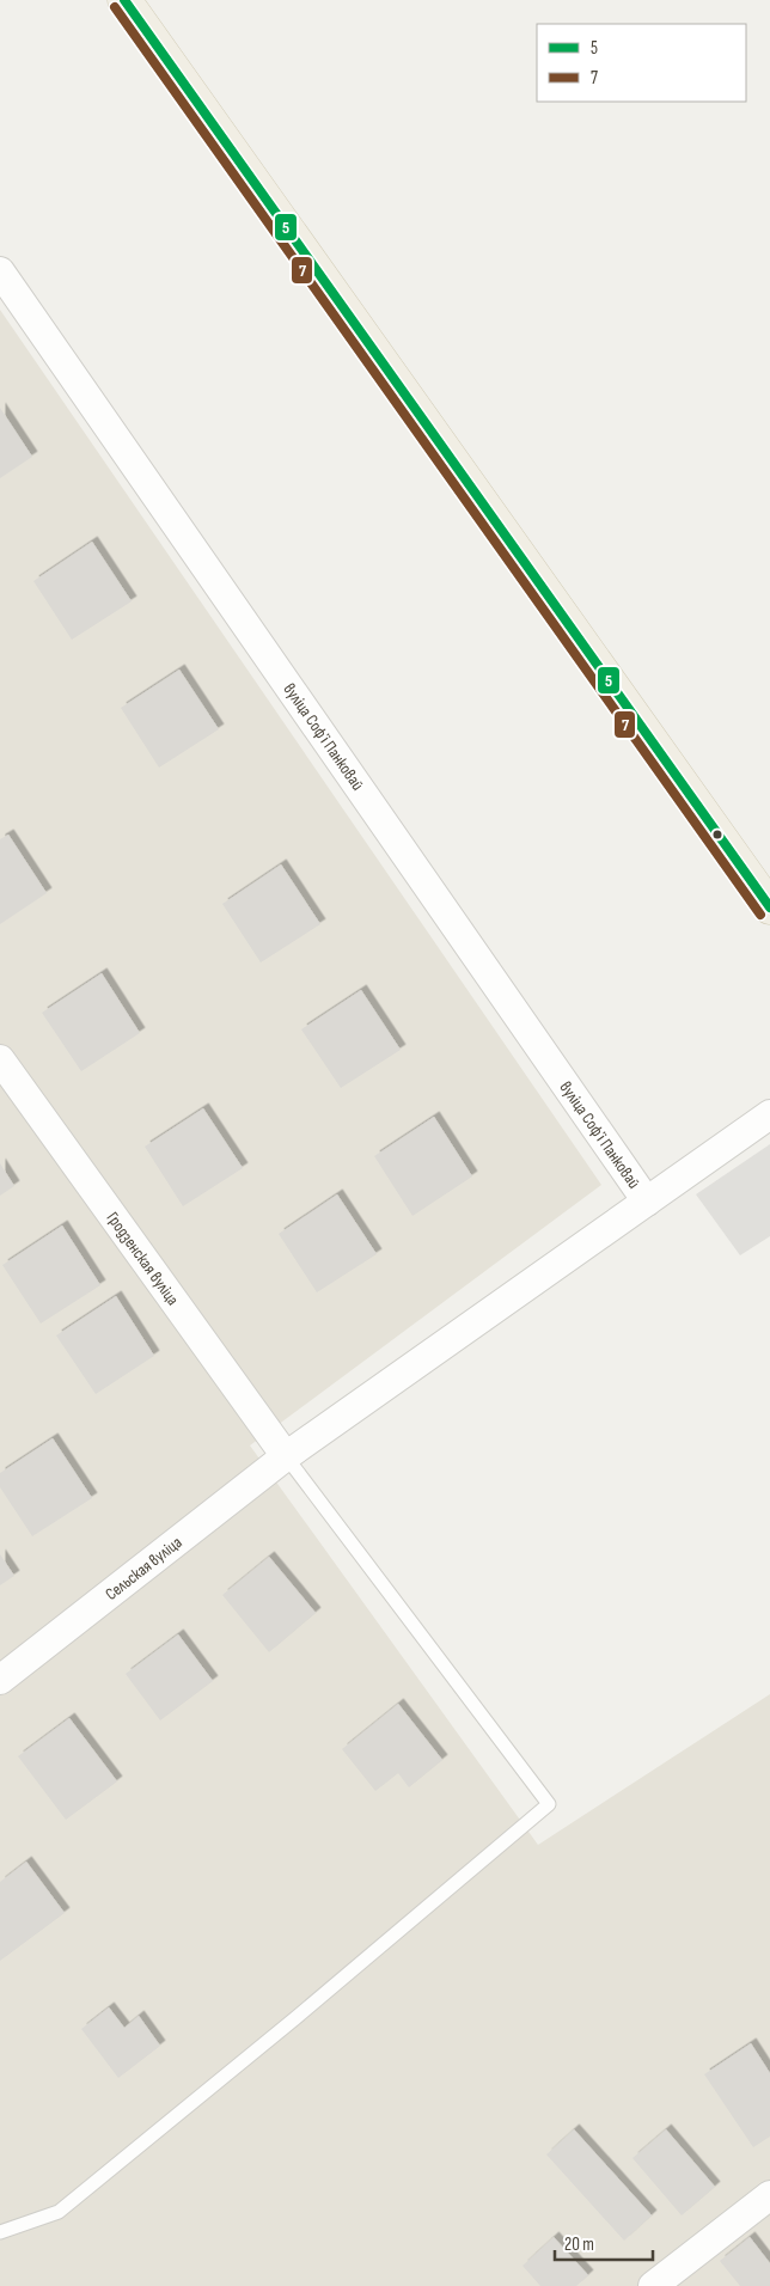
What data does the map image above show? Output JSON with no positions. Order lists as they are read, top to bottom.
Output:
{
  "streets": {
    "street": ["вуліца Софʼі Панковай", "Гродзенская вуліца", "Сельская вуліца"]
  },
  "crossings": [
    ["вуліца Софʼі Панковай", "Сельская вуліца"],
    ["Гродзенская вуліца", "Сельская вуліца"]
  ],
  "lines": ["transit line 5", "transit line 7"],
  "legend": ["5", "7"],
  "scale_bar": "20 m"
}
